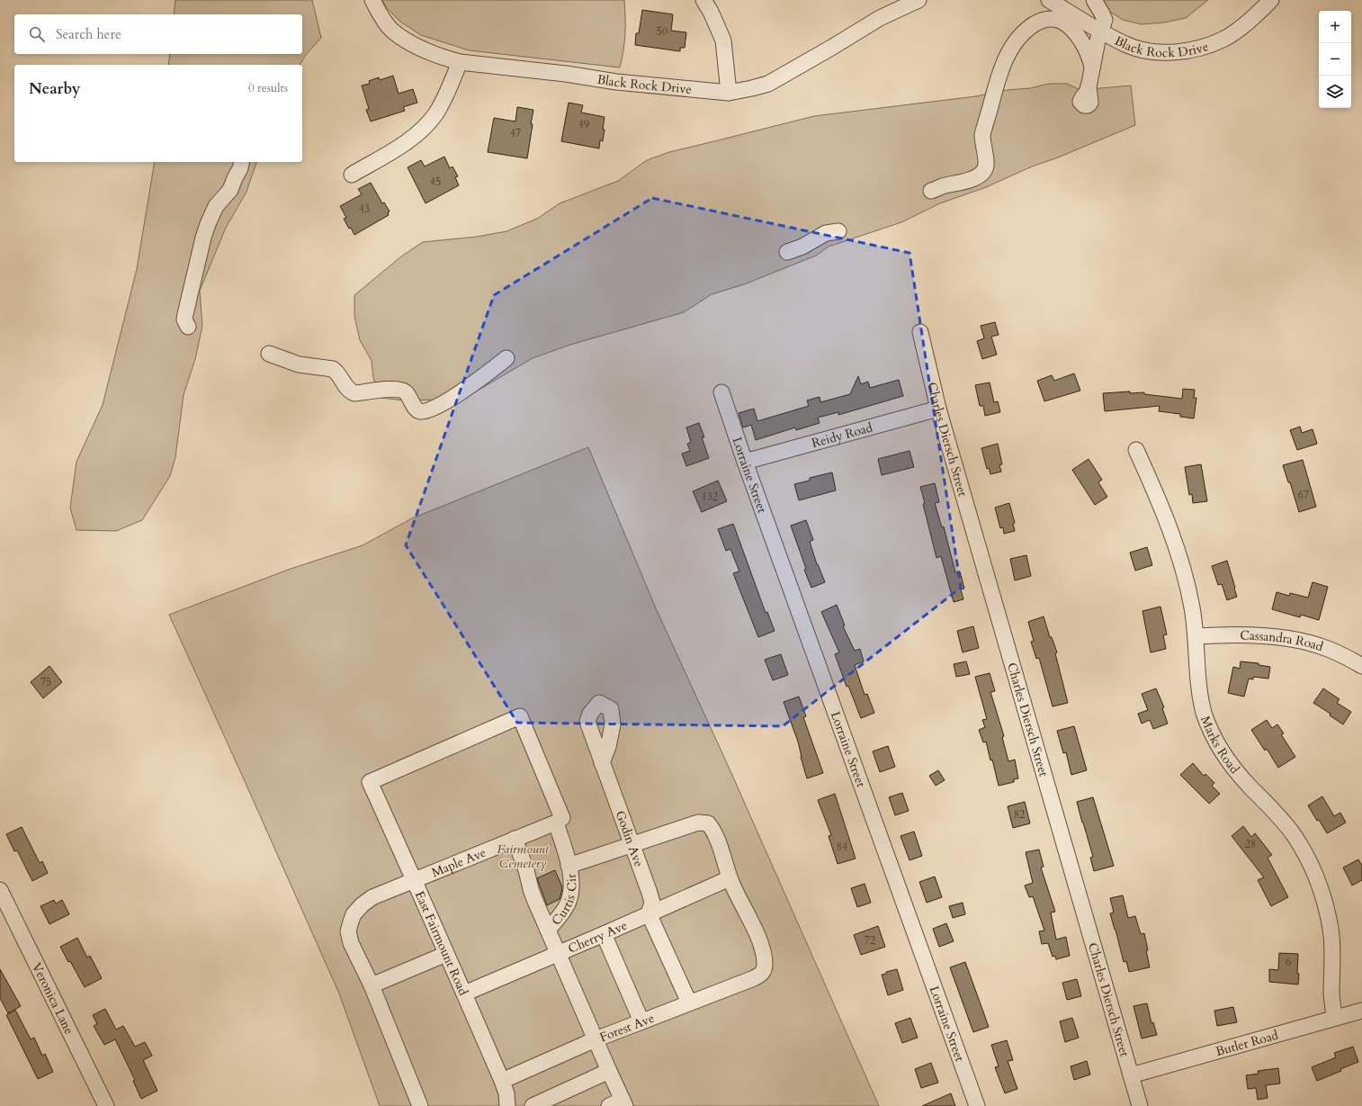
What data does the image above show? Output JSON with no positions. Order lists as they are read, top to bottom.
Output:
{
  "streets": {
    "street": [
      "Black Rock Drive",
      "Reidy Road",
      "Charles Diersch Street",
      "Lorraine Street",
      "Cassandra Road",
      "Marks Road",
      "Godin Ave",
      "Maple Ave",
      "Curtis Cir",
      "Cherry Ave",
      "East Fairmount Road",
      "Veronica Lane",
      "Forest Ave",
      "Butler Road"
    ]
  },
  "crossings": [
    ["Reidy Road", "Charles Diersch Street"],
    ["Reidy Road", "Lorraine Street"],
    ["Charles Diersch Street", "Butler Road"],
    ["Cassandra Road", "Marks Road"],
    ["Marks Road", "Butler Road"],
    ["Godin Ave", "Cherry Ave"],
    ["Maple Ave", "Curtis Cir"],
    ["Maple Ave", "East Fairmount Road"],
    ["Curtis Cir", "East Fairmount Road"],
    ["Cherry Ave", "East Fairmount Road"],
    ["Cherry Ave", "Forest Ave"],
    ["East Fairmount Road", "Forest Ave"]
  ],
  "parks": ["Fairmount Cemetery"],
  "house_numbers": [
    "50",
    "49",
    "47",
    "45",
    "43",
    "67",
    "132",
    "75",
    "82",
    "28",
    "84",
    "72",
    "6"
  ],
  "page": {
    "map_buttons": ["+", "−"],
    "search": "Search here",
    "heading": ["Nearby", "0 results"]
  }
}
